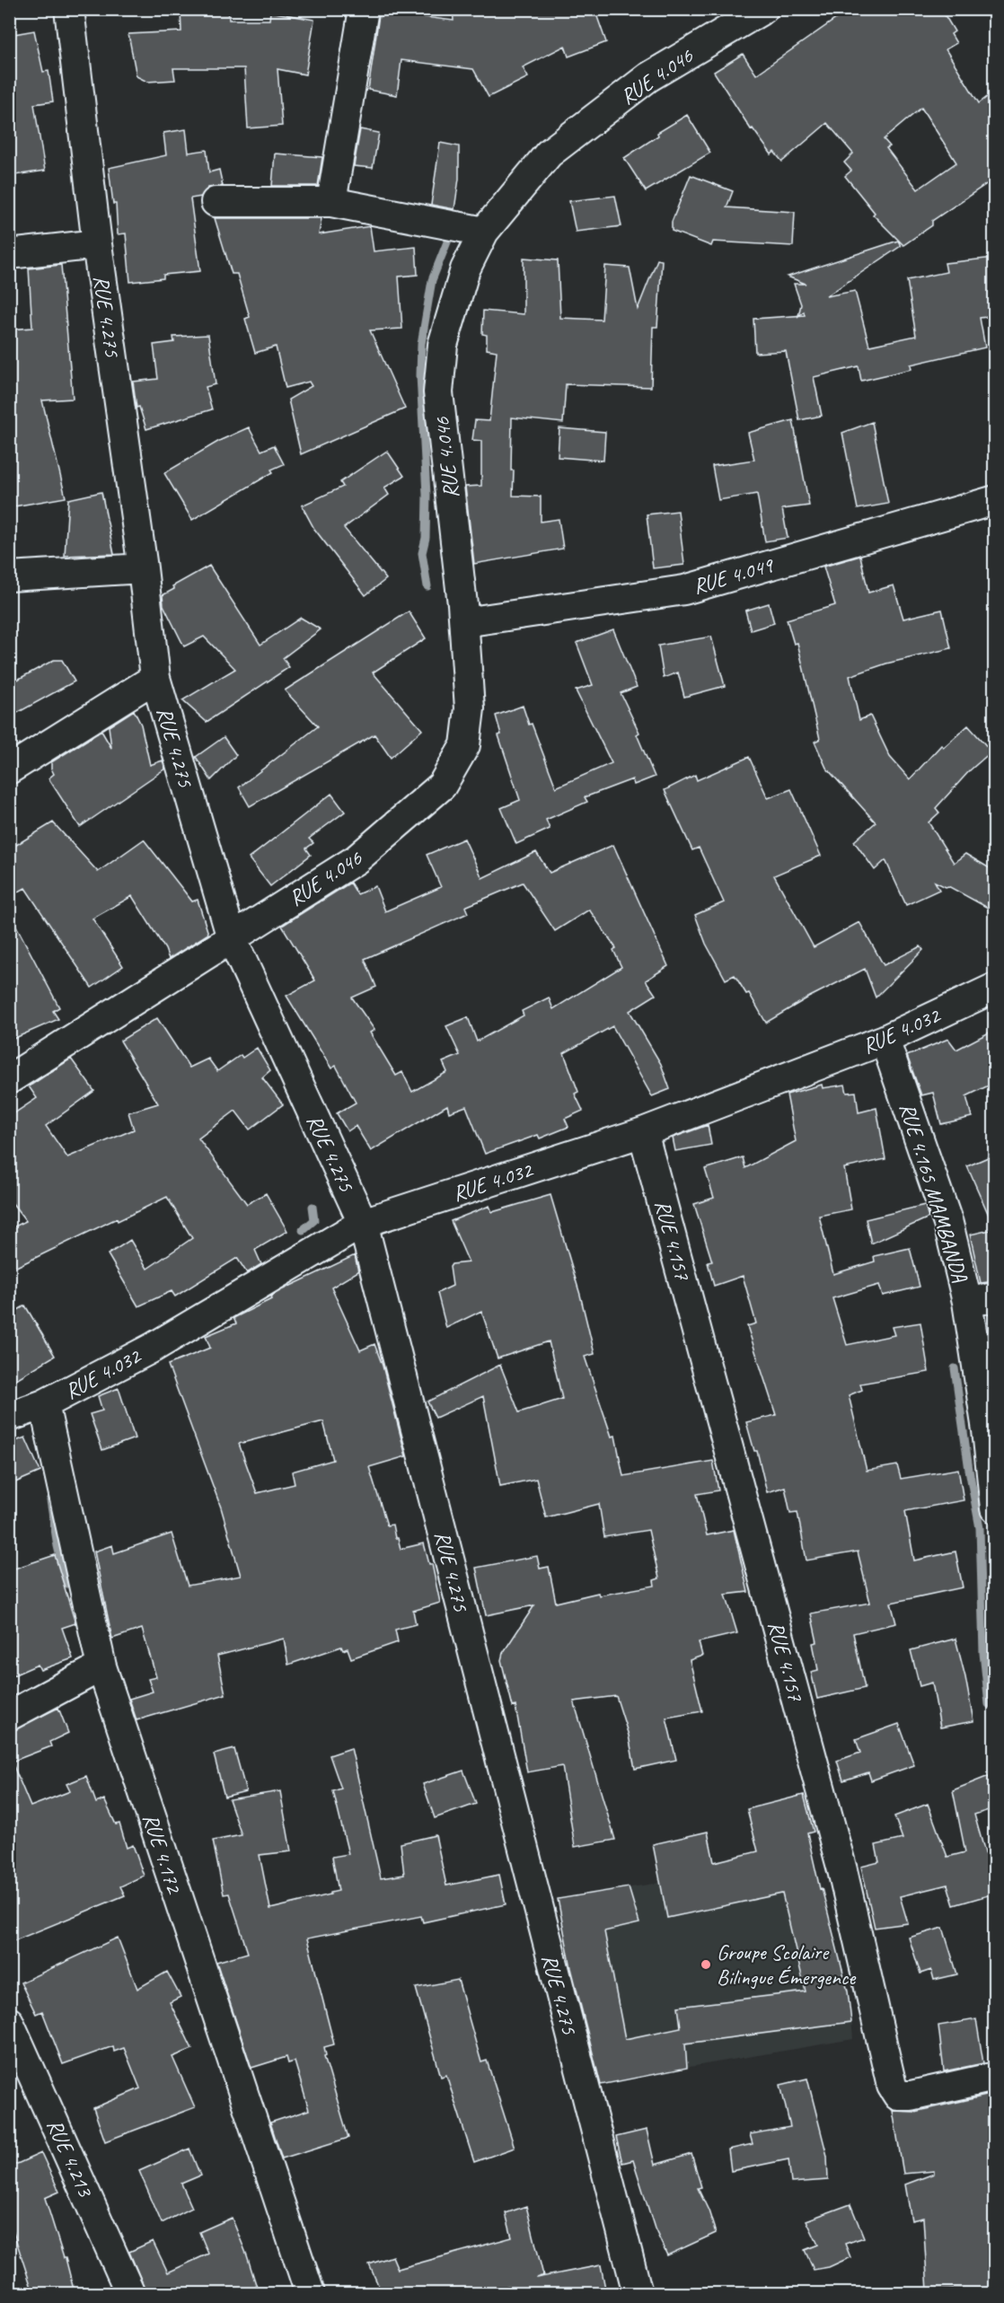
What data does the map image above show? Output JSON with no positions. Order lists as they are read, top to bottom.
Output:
{
  "streets": {
    "street": [
      "RUE 4.046",
      "RUE 4.275",
      "RUE 4.049",
      "RUE 4.032",
      "RUE 4.165 MAMBANDA",
      "RUE 4.157",
      "RUE 4.172",
      "RUE 4.213"
    ]
  },
  "crossings": [
    ["RUE 4.046", "RUE 4.275"],
    ["RUE 4.046", "RUE 4.049"],
    ["RUE 4.275", "RUE 4.032"],
    ["RUE 4.032", "RUE 4.165 MAMBANDA"],
    ["RUE 4.032", "RUE 4.157"],
    ["RUE 4.032", "RUE 4.172"]
  ],
  "places": ["Groupe Scolaire Bilingue Émergence"]
}
